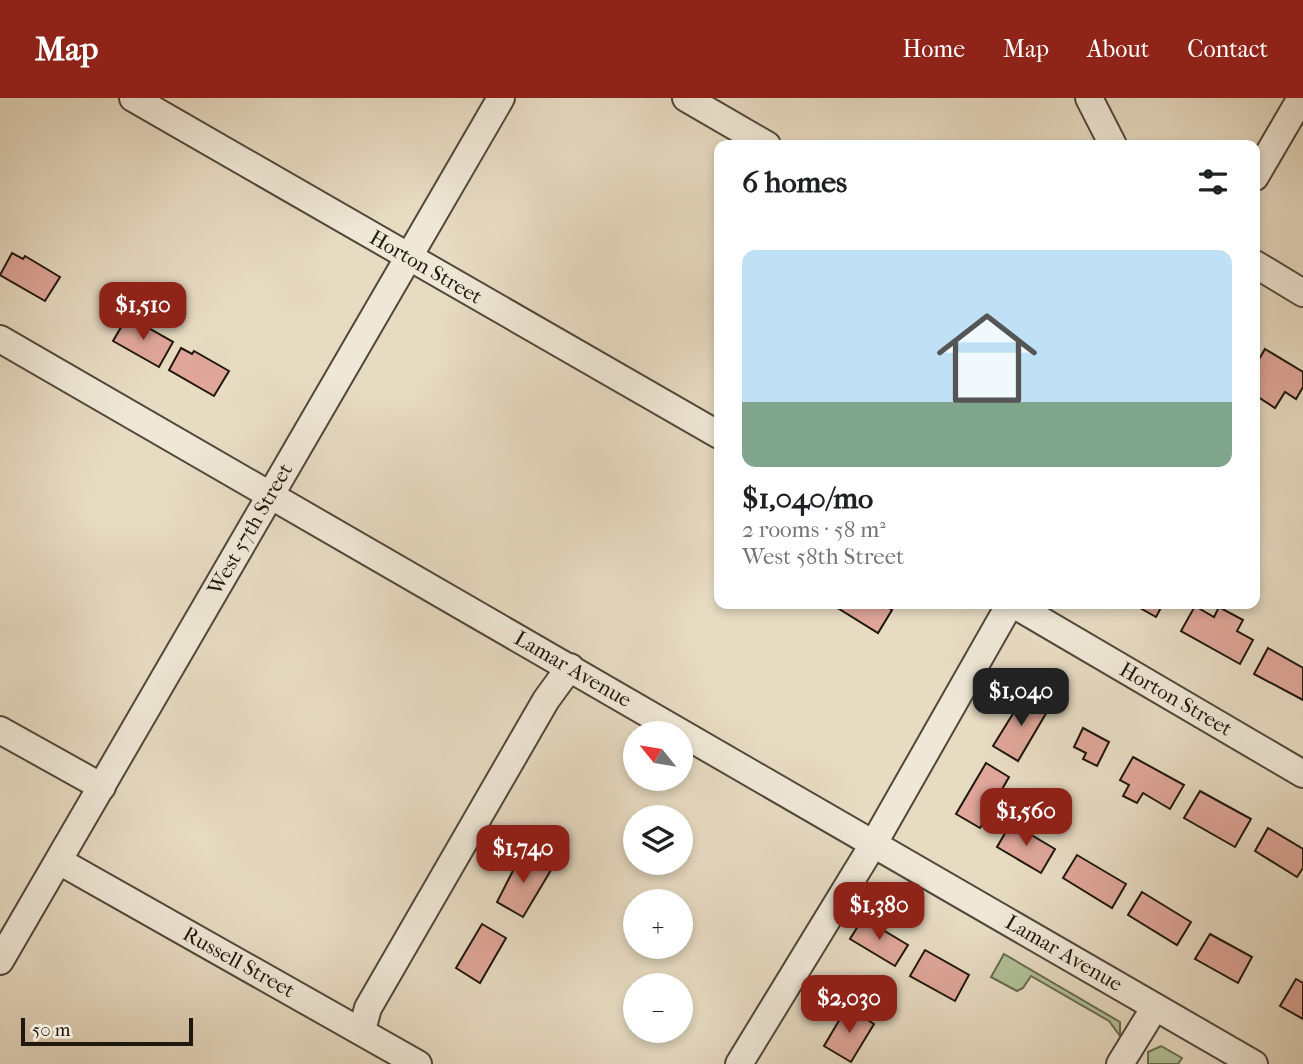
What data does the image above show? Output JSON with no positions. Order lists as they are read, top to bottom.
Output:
{
  "streets": {
    "street": [
      "Horton Street",
      "West 57th Street",
      "Lamar Avenue",
      "Russell Street"
    ]
  },
  "crossings": [
    ["Horton Street", "West 57th Street"],
    ["West 57th Street", "Lamar Avenue"],
    ["West 57th Street", "Russell Street"]
  ],
  "scale_bar": "50 m",
  "north": "top left",
  "page": {
    "header": "Map",
    "nav": [
      "Home",
      "Map",
      "About",
      "Contact"
    ],
    "heading": "6 homes",
    "list": [
      {
        "name": "$1,040/mo",
        "note": "2 rooms · 58 m² · West 58th Street"
      }
    ],
    "price": [
      "$1,510",
      "$1,040",
      "$1,560",
      "$1,740",
      "$1,380",
      "$2,030"
    ],
    "map_buttons": ["+", "−"],
    "scale": "50 m"
  }
}
